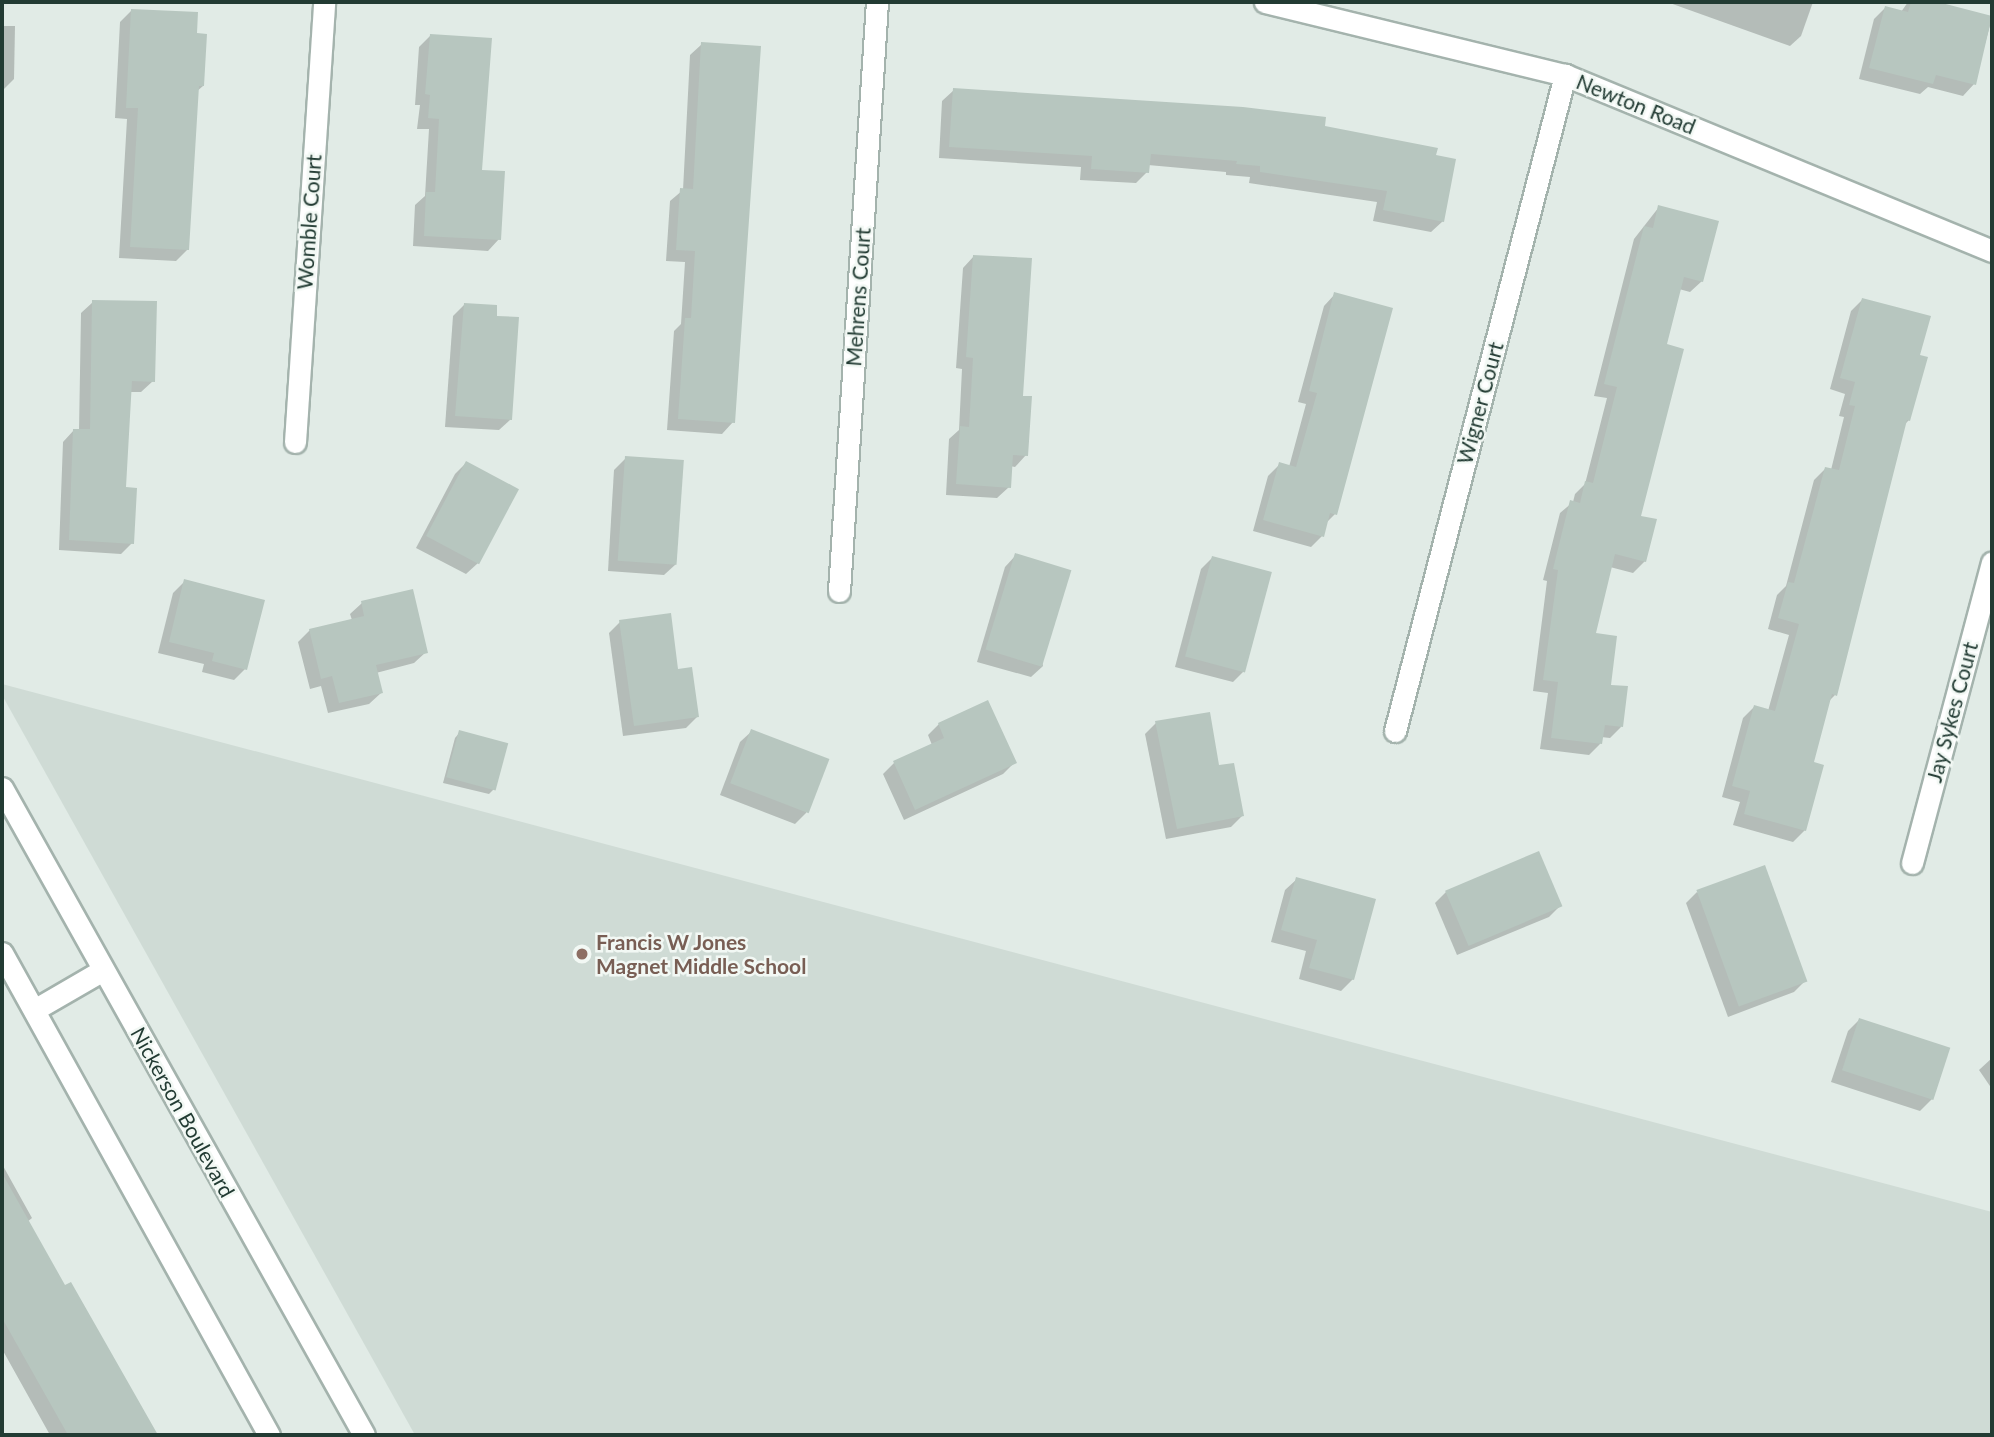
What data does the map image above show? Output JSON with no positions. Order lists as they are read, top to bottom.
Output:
{
  "streets": {
    "street": [
      "Newton Road",
      "Womble Court",
      "Mehrens Court",
      "Wigner Court",
      "Jay Sykes Court",
      "Nickerson Boulevard"
    ]
  },
  "crossings": [
    ["Newton Road", "Wigner Court"]
  ],
  "places": ["Francis W Jones Magnet Middle School"]
}
